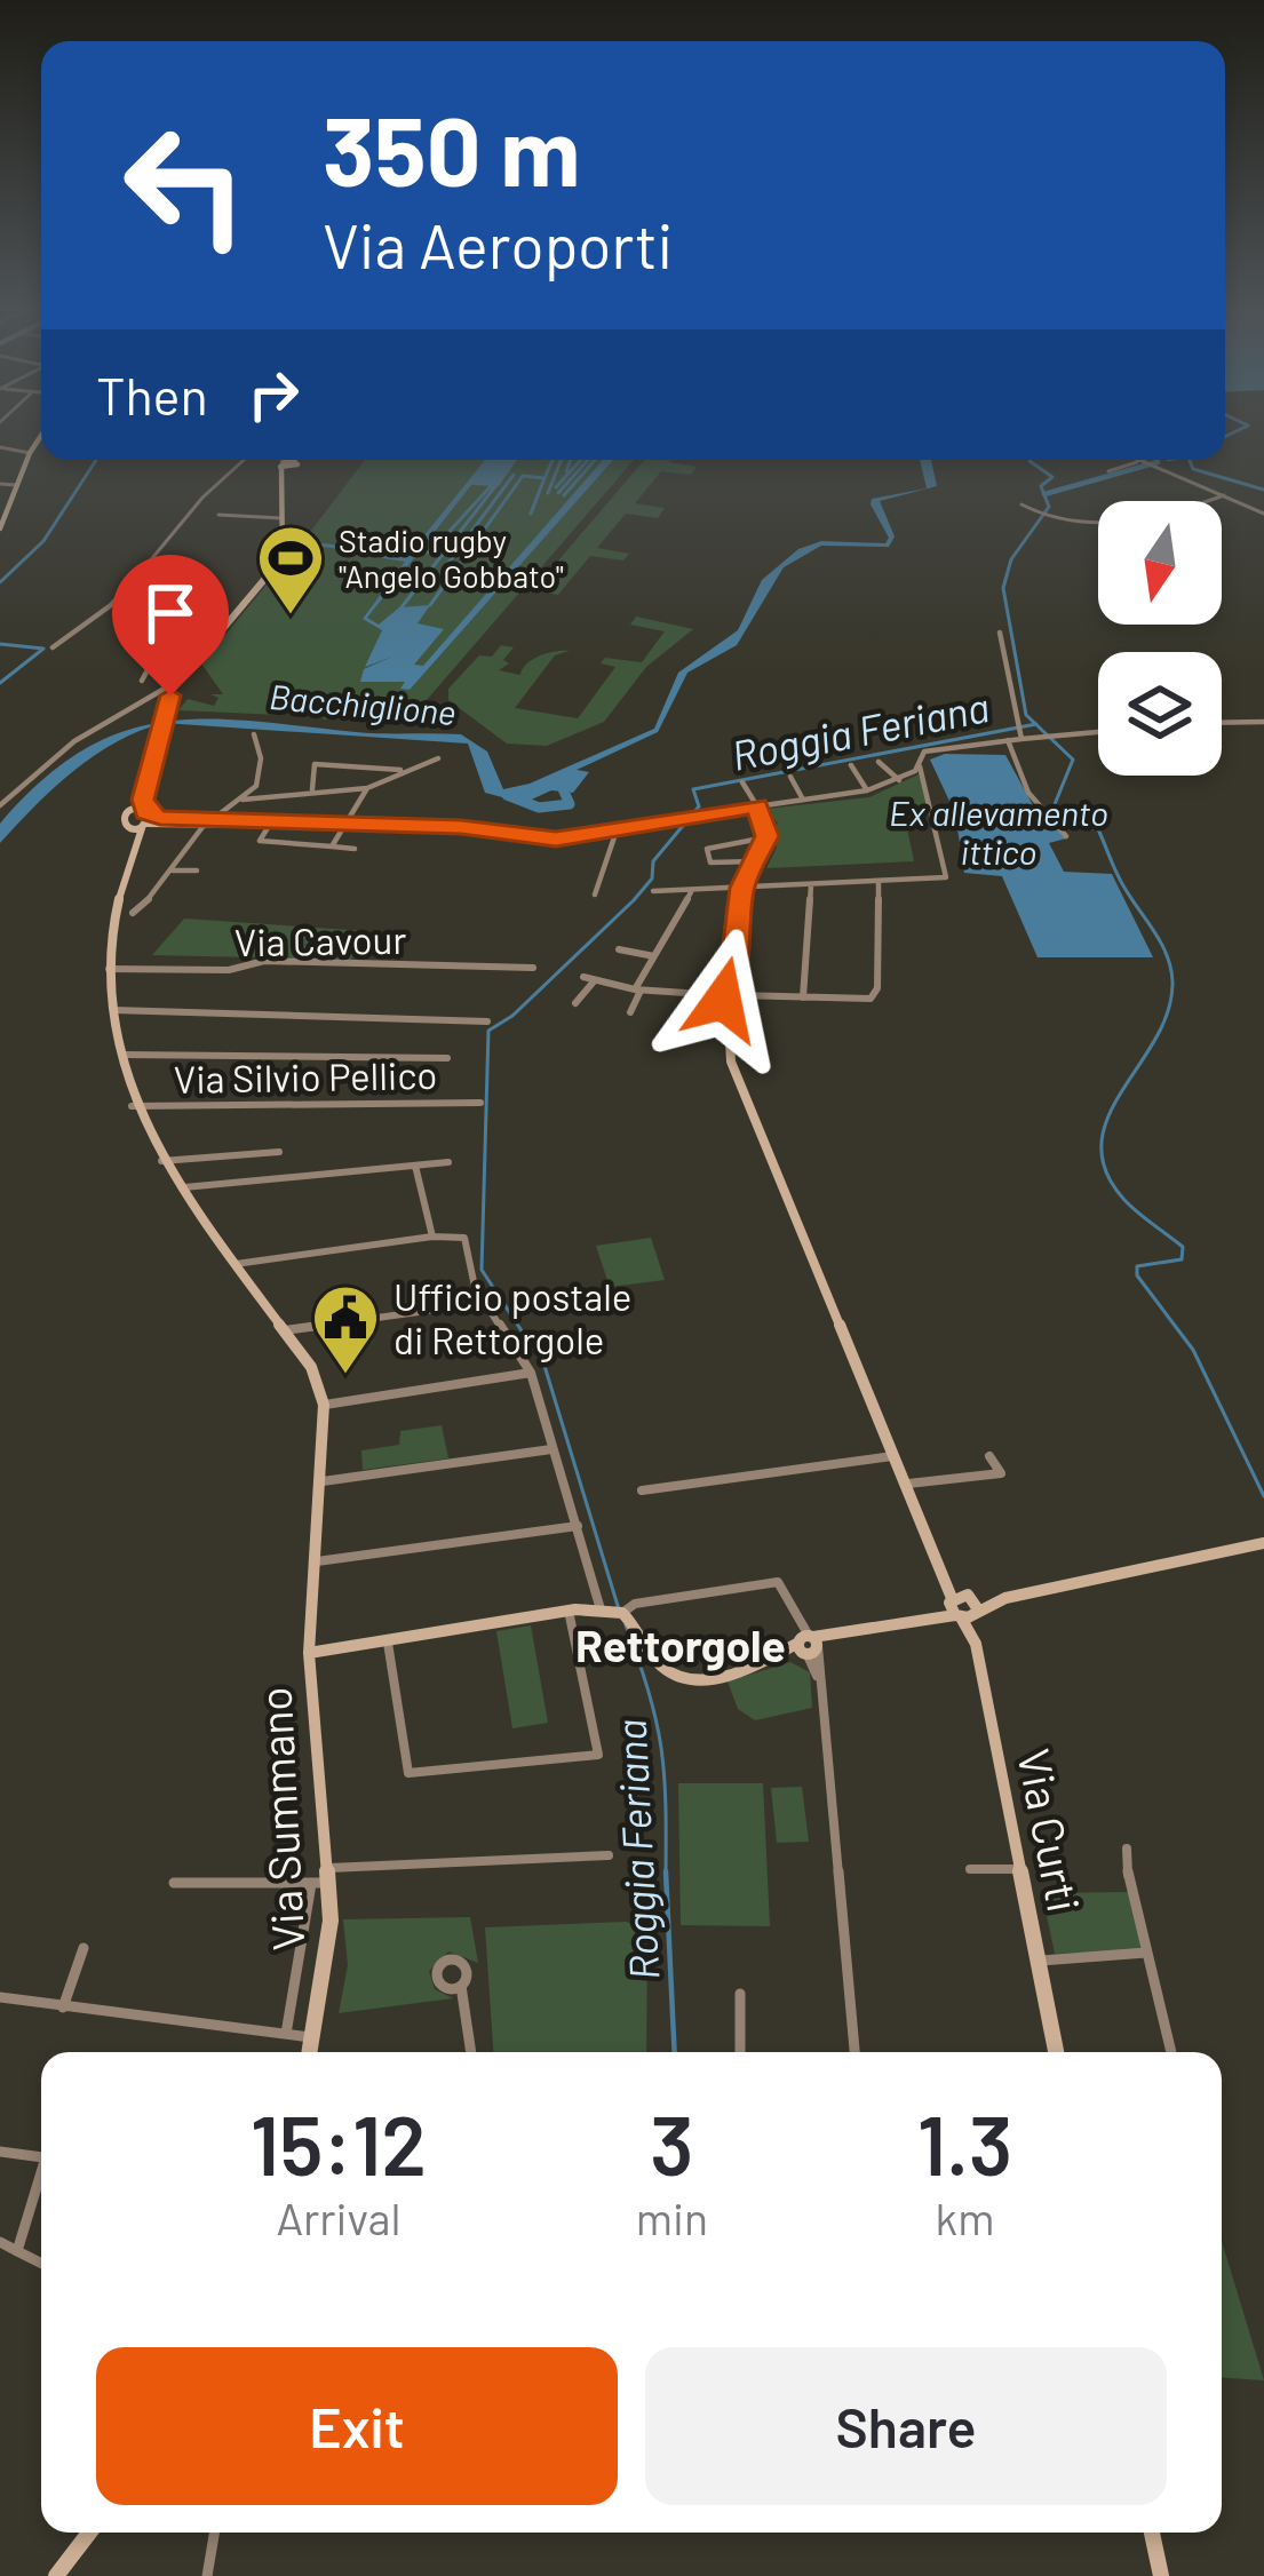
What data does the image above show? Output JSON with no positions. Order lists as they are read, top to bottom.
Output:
{
  "streets": {
    "street": [
      "Via Cavour",
      "Via Silvio Pellico",
      "Via Summano",
      "Via Curti"
    ]
  },
  "districts": ["Rettorgole"],
  "water": ["Bacchiglione", "Roggia Feriana", "Ex allevamento ittico"],
  "places": {
    "sports": ["Stadio rugby \"Angelo Gobbato\""],
    "public building": ["Ufficio postale di Rettorgole"]
  },
  "north": "bottom",
  "page": {
    "turn": ["350 m", "Via Aeroporti"],
    "then": "Then",
    "eta": [
      "15:12",
      "Arrival",
      "3",
      "min",
      "1.3",
      "km"
    ],
    "buttons": ["Exit", "Share"]
  }
}
